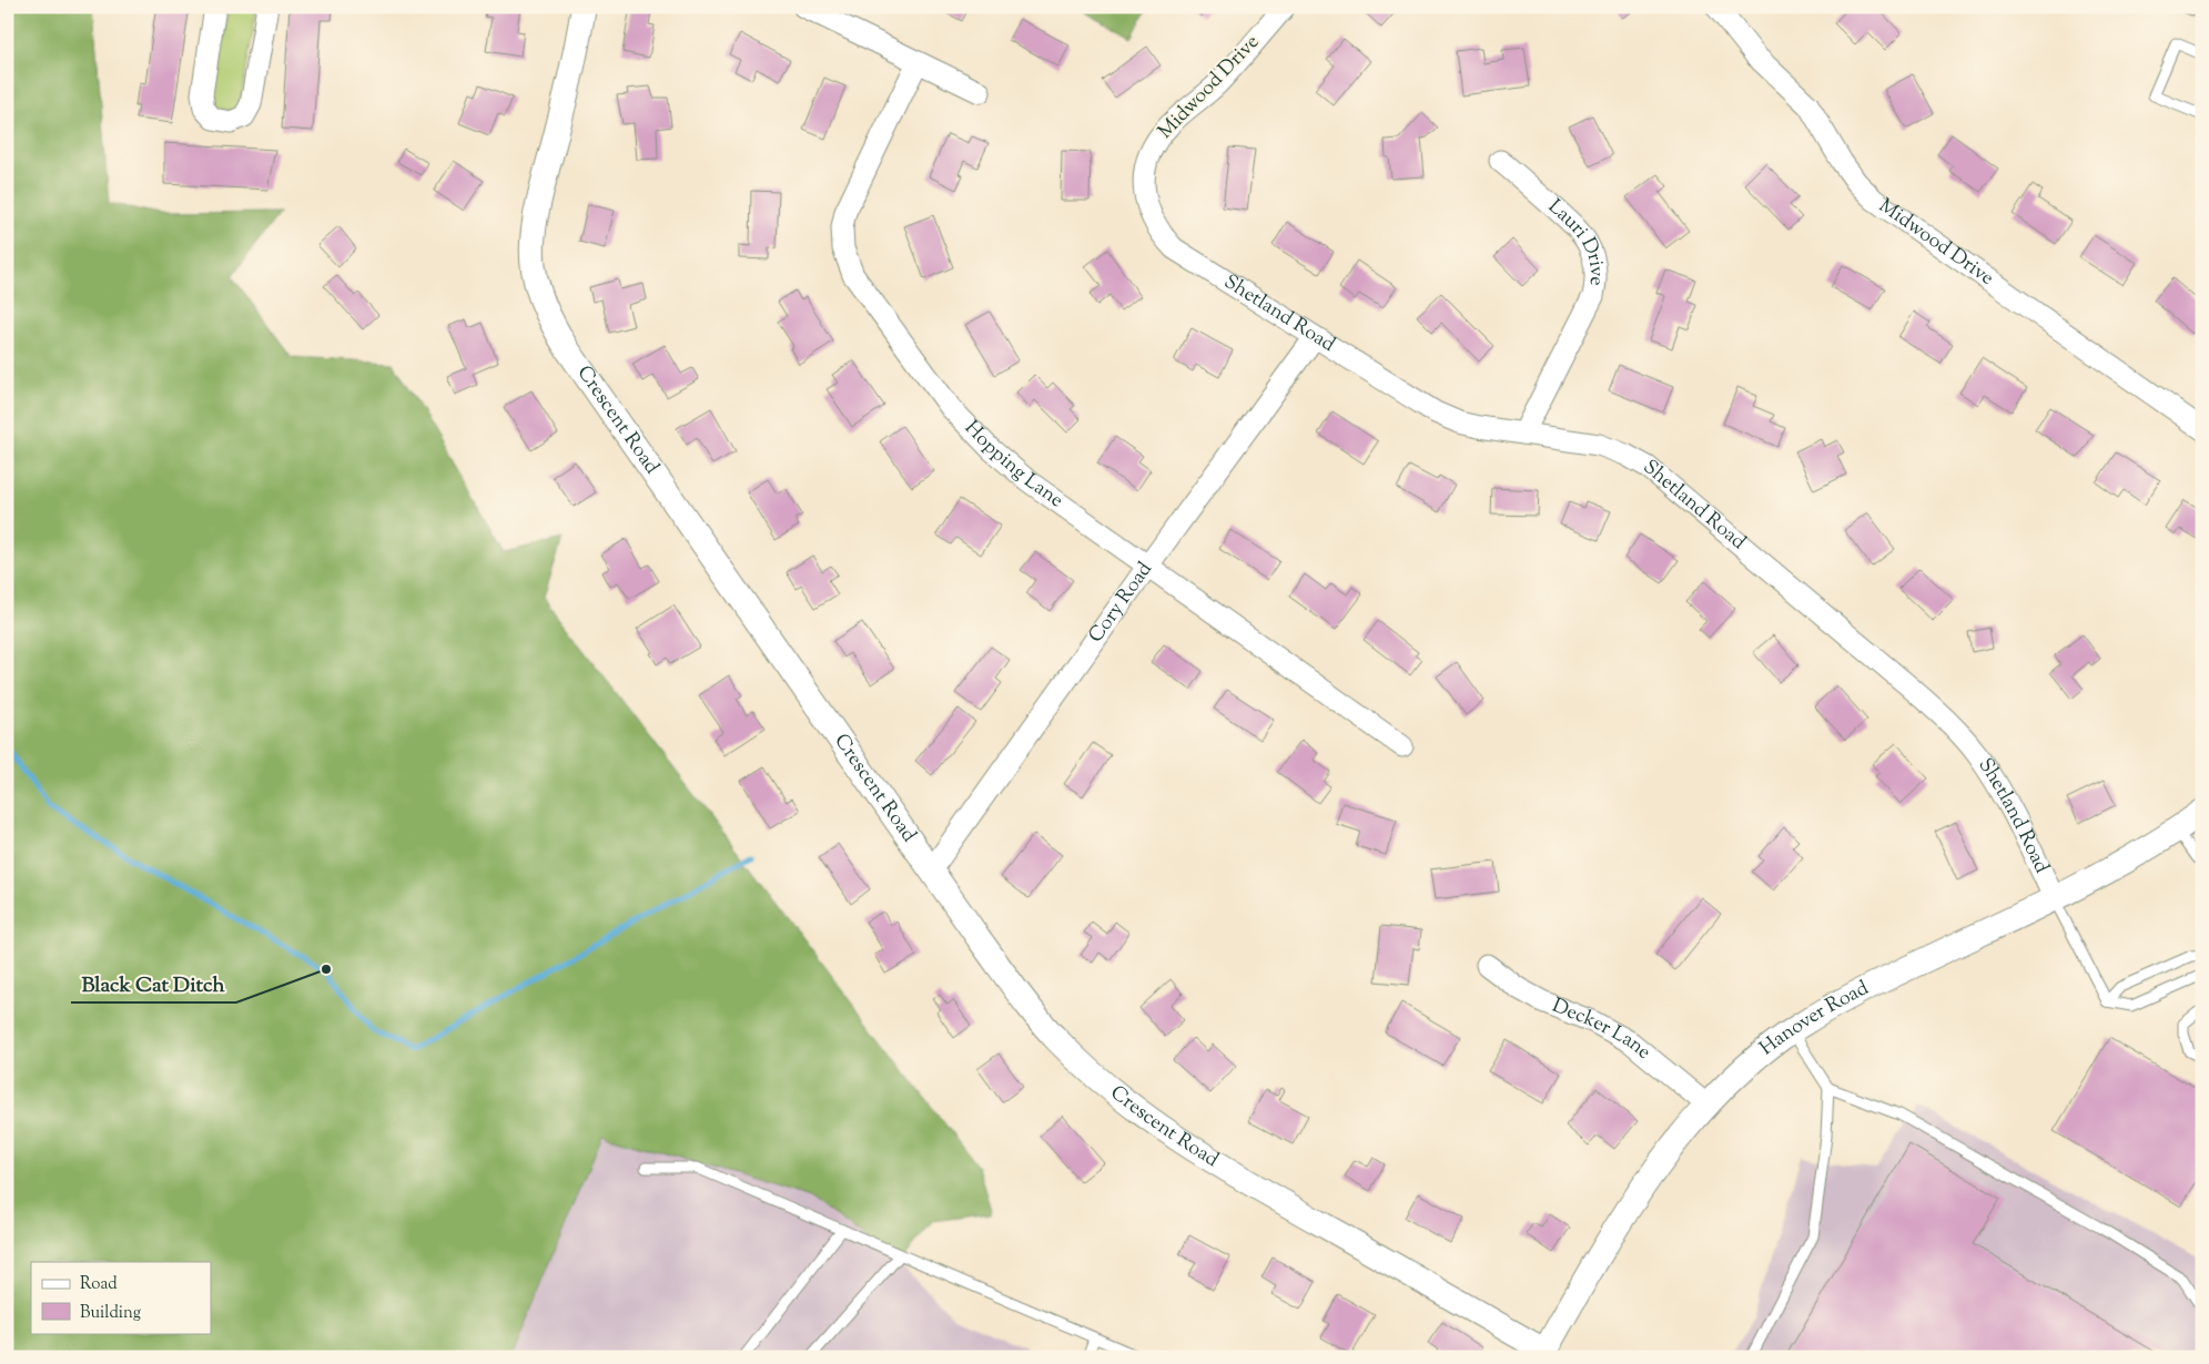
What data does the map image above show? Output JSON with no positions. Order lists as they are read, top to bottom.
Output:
{
  "streets": {
    "street": [
      "Midwood Drive",
      "Lauri Drive",
      "Shetland Road",
      "Crescent Road",
      "Hopping Lane",
      "Cory Road",
      "Hanover Road",
      "Decker Lane"
    ]
  },
  "crossings": [
    ["Midwood Drive", "Shetland Road"],
    ["Lauri Drive", "Shetland Road"],
    ["Shetland Road", "Cory Road"],
    ["Shetland Road", "Hanover Road"],
    ["Crescent Road", "Cory Road"],
    ["Crescent Road", "Hanover Road"],
    ["Hopping Lane", "Cory Road"],
    ["Hanover Road", "Decker Lane"]
  ],
  "places": ["Black Cat Ditch"],
  "legend": ["Road", "Building"]
}
